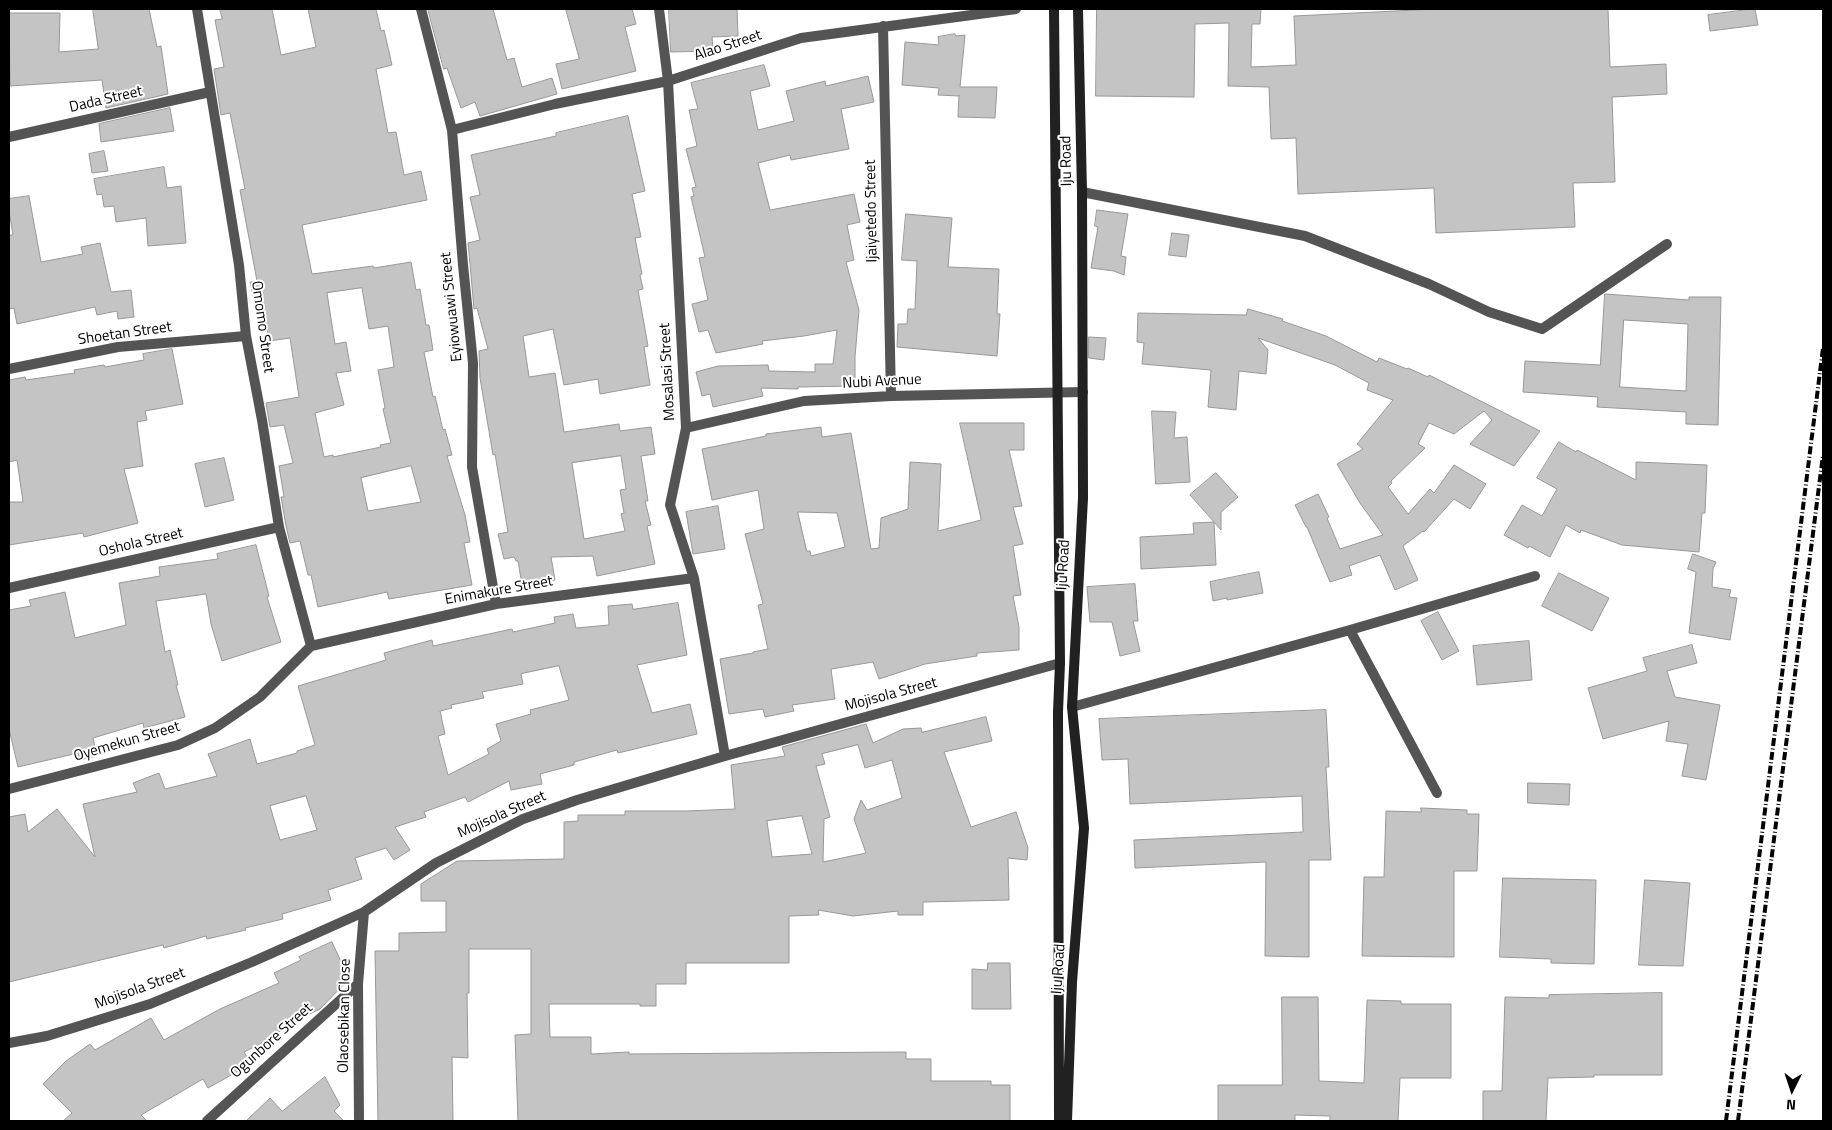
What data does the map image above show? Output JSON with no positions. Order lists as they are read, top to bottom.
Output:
{
  "streets": {
    "main road": ["Iju Road"],
    "street": [
      "Alao Street",
      "Dada Street",
      "Ijaiyetedo Street",
      "Eyiowuawi Street",
      "Omomo Street",
      "Shoetan Street",
      "Mosalasi Street",
      "Nubi Avenue",
      "Oshola Street",
      "Enimakure Street",
      "Mojisola Street",
      "Oyemekun Street",
      "Olaosebikan Close",
      "Ogunbore Street"
    ]
  },
  "crossings": [
    ["Alao Street", "Ijaiyetedo Street"],
    ["Alao Street", "Eyiowuawi Street"],
    ["Alao Street", "Mosalasi Street"],
    ["Dada Street", "Omomo Street"],
    ["Iju Road", "Nubi Avenue"],
    ["Iju Road", "Mojisola Street"],
    ["Ijaiyetedo Street", "Nubi Avenue"],
    ["Eyiowuawi Street", "Enimakure Street"],
    ["Omomo Street", "Shoetan Street"],
    ["Omomo Street", "Oshola Street"],
    ["Omomo Street", "Enimakure Street"],
    ["Omomo Street", "Oyemekun Street"],
    ["Mosalasi Street", "Nubi Avenue"],
    ["Mosalasi Street", "Enimakure Street"],
    ["Mosalasi Street", "Mojisola Street"],
    ["Enimakure Street", "Oyemekun Street"],
    ["Mojisola Street", "Olaosebikan Close"],
    ["Olaosebikan Close", "Ogunbore Street"]
  ],
  "north": "bottom"
}
